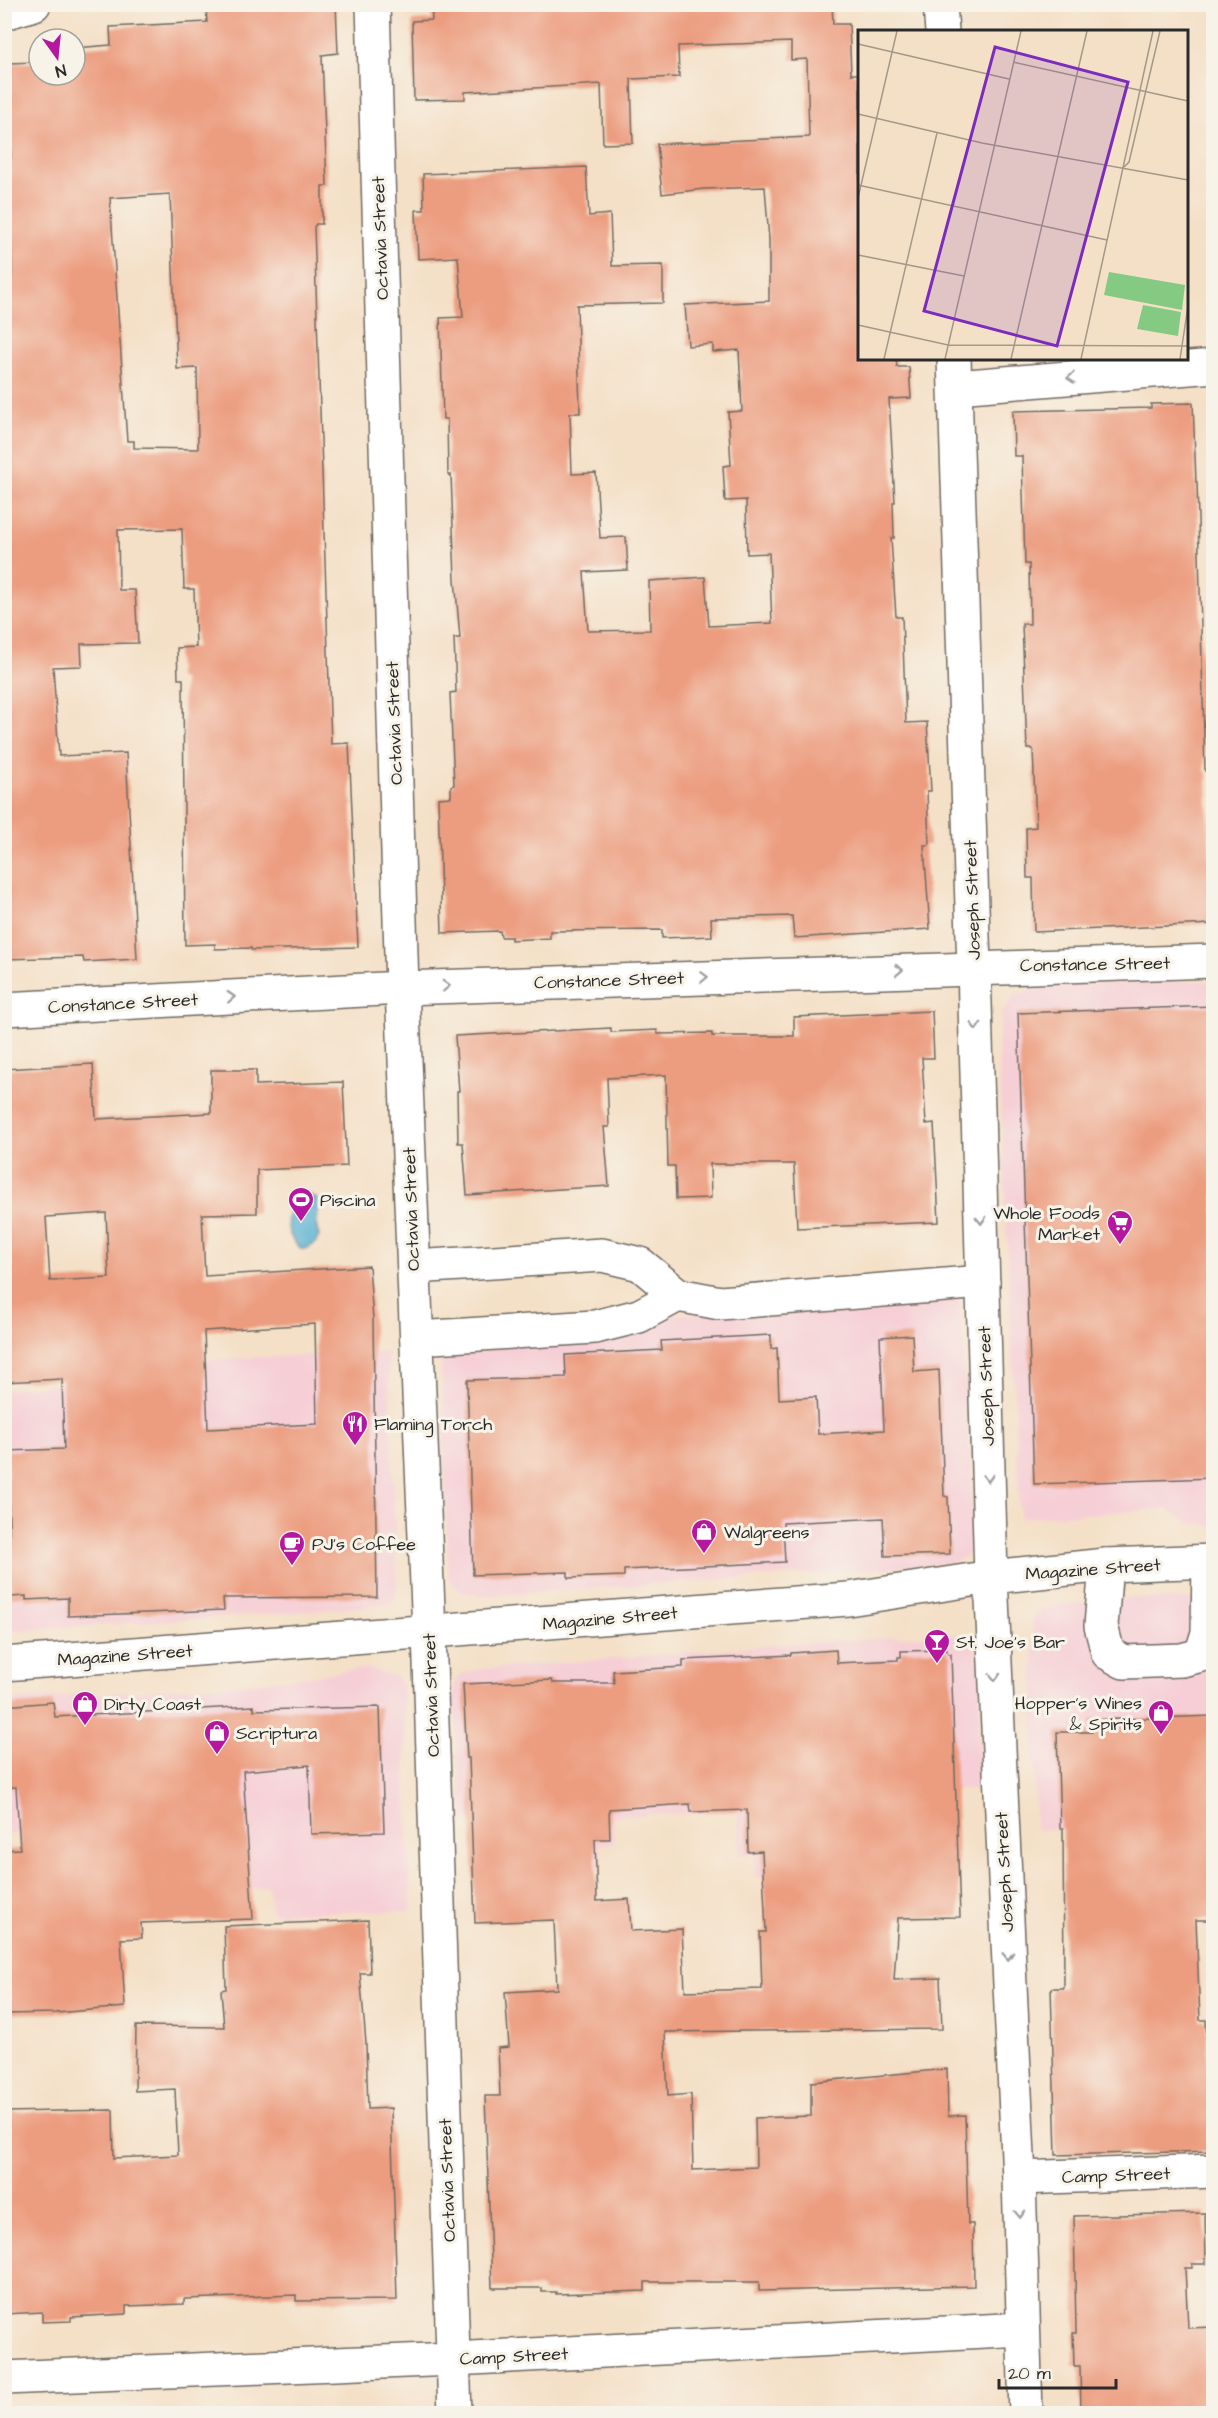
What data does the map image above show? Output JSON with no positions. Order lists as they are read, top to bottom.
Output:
{
  "streets": {
    "street": [
      "Octavia Street",
      "Joseph Street",
      "Constance Street",
      "Magazine Street",
      "Camp Street"
    ]
  },
  "crossings": [
    ["Octavia Street", "Constance Street"],
    ["Octavia Street", "Magazine Street"],
    ["Octavia Street", "Camp Street"],
    ["Joseph Street", "Constance Street"],
    ["Joseph Street", "Magazine Street"],
    ["Joseph Street", "Camp Street"]
  ],
  "one_way": ["Joseph Street", "Constance Street"],
  "places": {
    "sports": ["Piscina"],
    "supermarket": ["Whole Foods Market"],
    "restaurant": ["Flaming Torch"],
    "shop": [
      "Walgreens",
      "Dirty Coast",
      "Hopper's Wines & Spirits",
      "Scriptura"
    ],
    "cafe": ["PJ's Coffee"],
    "bar": ["St. Joe's Bar"]
  },
  "scale_bar": "20 m",
  "north": "bottom"
}
